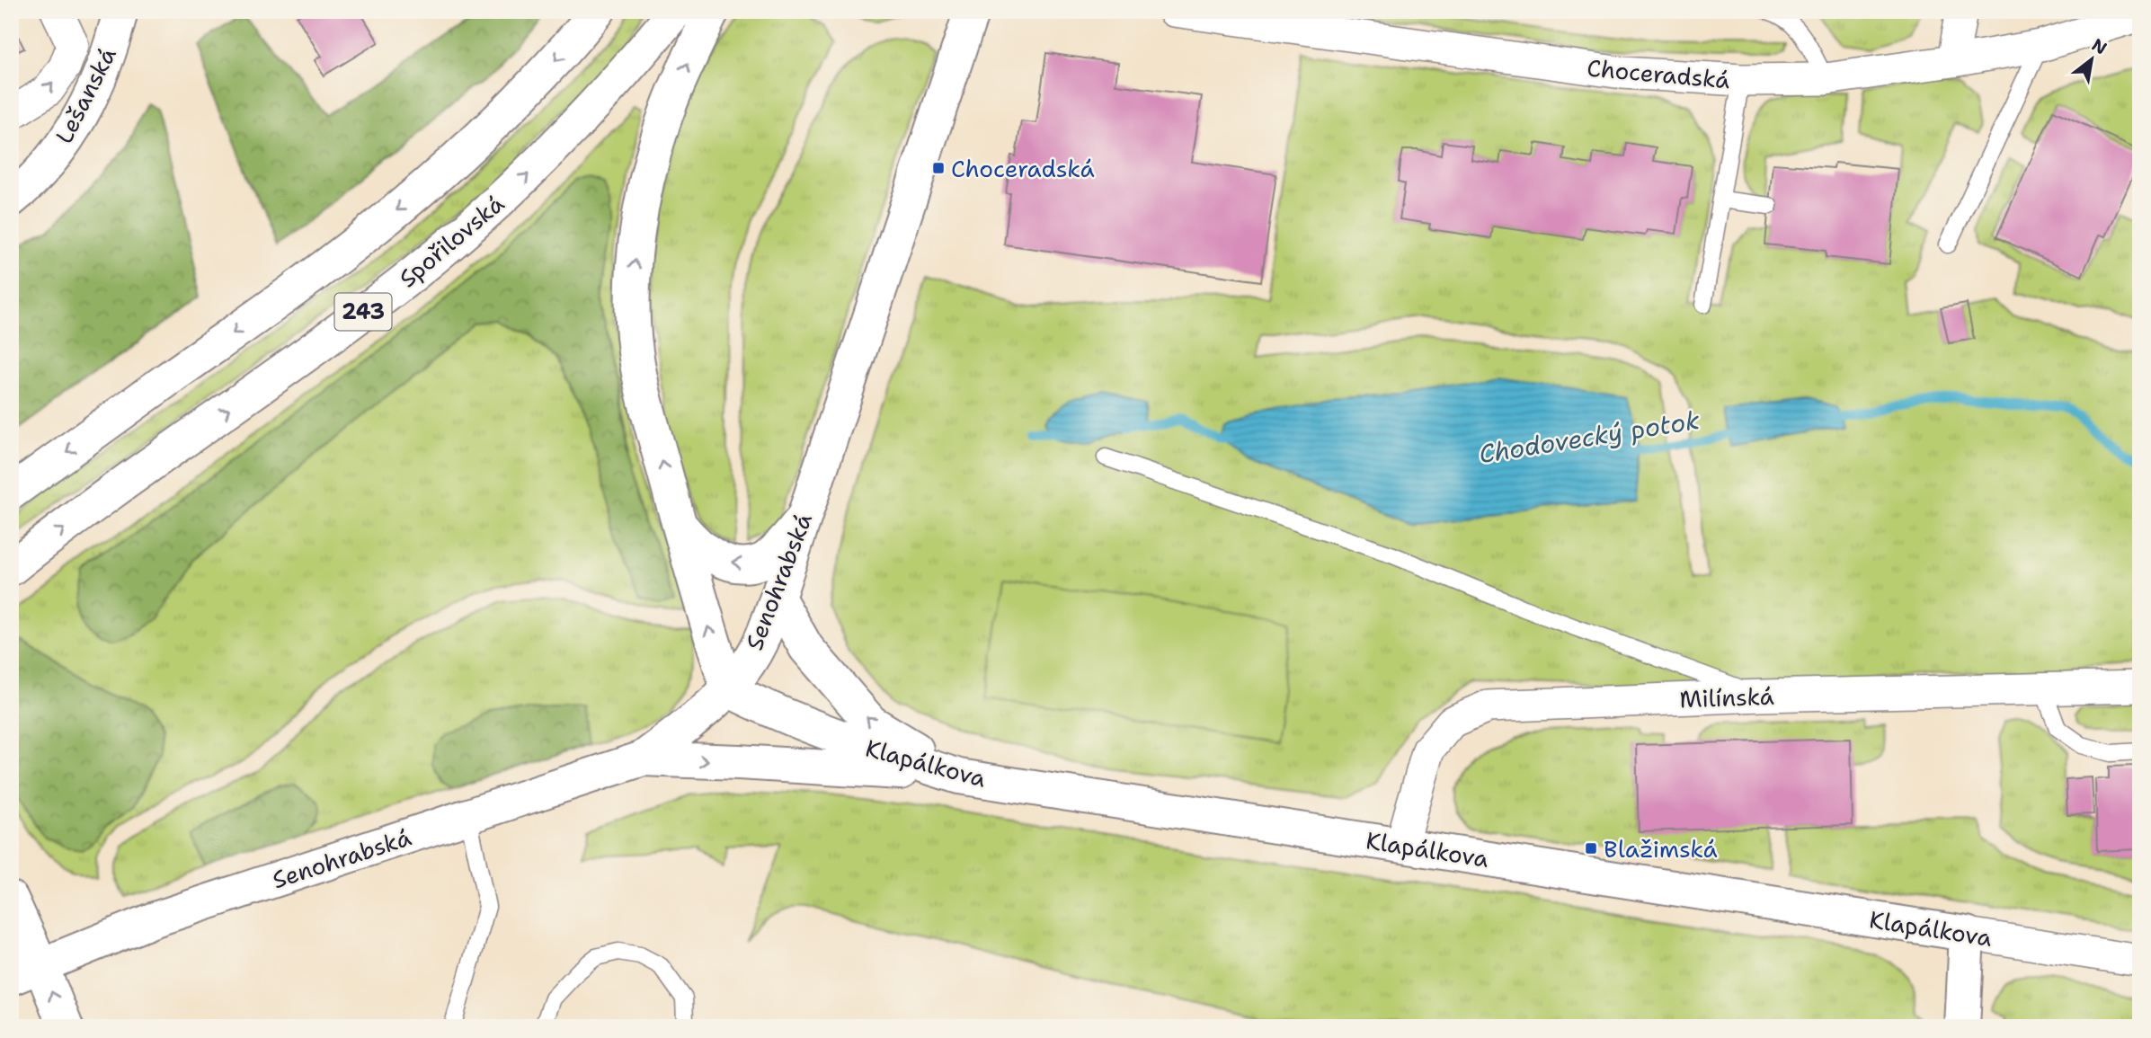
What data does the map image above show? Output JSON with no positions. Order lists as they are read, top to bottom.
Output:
{
  "streets": {
    "main road": [
      "Lešanská",
      "Spořilovská",
      "243",
      "Senohrabská",
      "Klapálkova"
    ],
    "street": ["Choceradská", "Milínská"]
  },
  "crossings": [
    ["Senohrabská", "Klapálkova"],
    ["Milínská", "Klapálkova"]
  ],
  "water": ["Chodovecký potok"],
  "places": {
    "transit": ["Choceradská", "Blažimská"]
  },
  "north": "top right"
}
